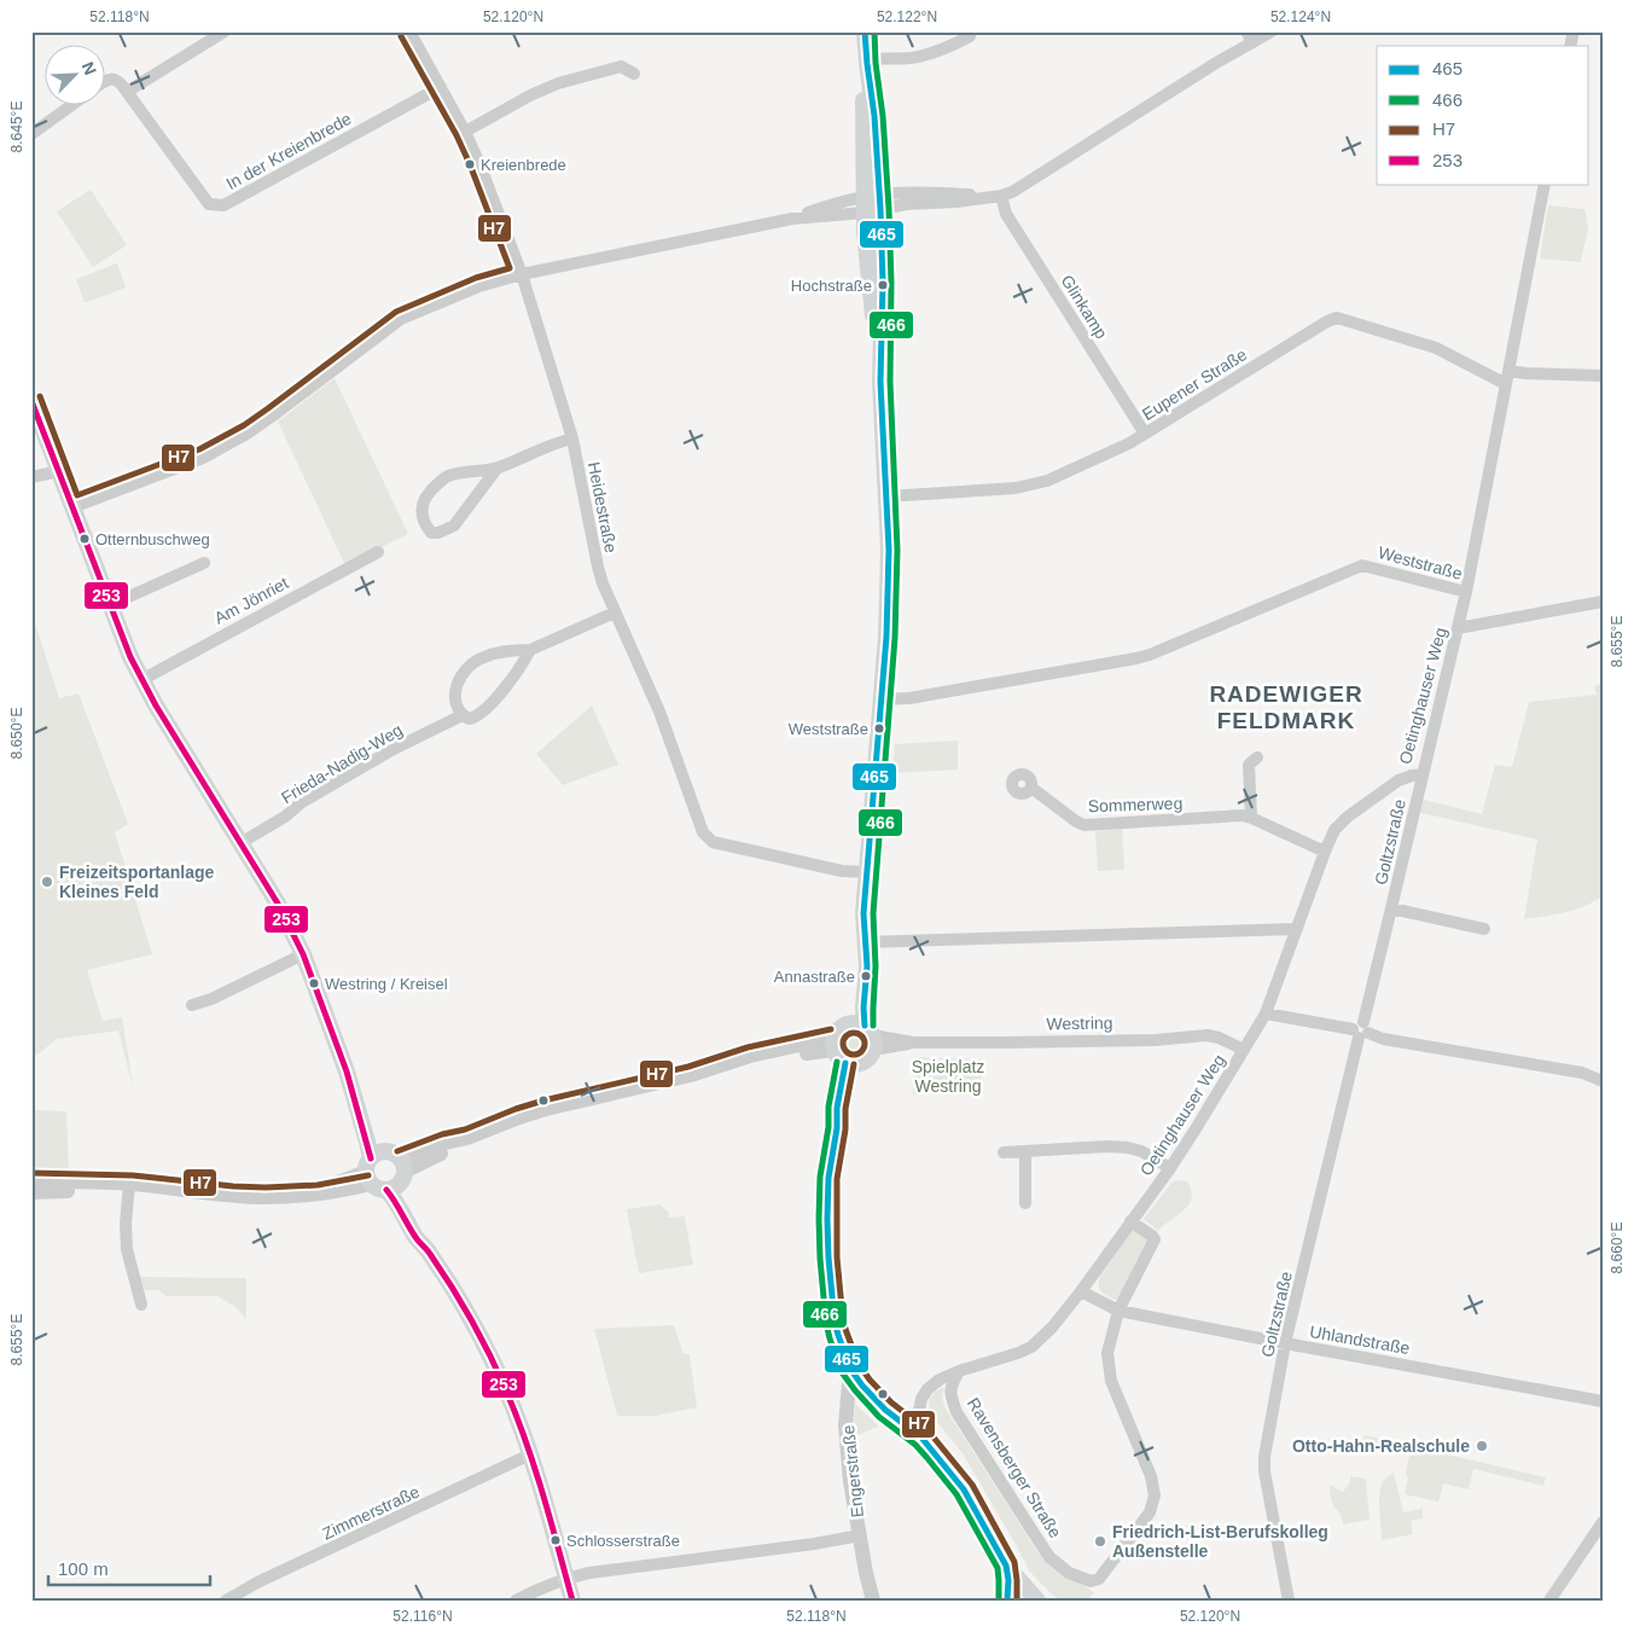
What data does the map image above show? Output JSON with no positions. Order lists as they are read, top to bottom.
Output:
{
  "streets": {
    "main road": ["Engerstraße"],
    "street": [
      "In der Kreienbrede",
      "Glinkamp",
      "Eupener Straße",
      "Heidestraße",
      "Weststraße",
      "Am Jönriet",
      "Oetinghauser Weg",
      "Frieda-Nadig-Weg",
      "Sommerweg",
      "Goltzstraße",
      "Westring",
      "Uhlandstraße",
      "Ravensberger Straße",
      "Zimmerstraße"
    ]
  },
  "crossings": [
    ["In der Kreienbrede", "Heidestraße"],
    ["Glinkamp", "Eupener Straße"],
    ["Eupener Straße", "Oetinghauser Weg"],
    ["Weststraße", "Oetinghauser Weg"],
    ["Oetinghauser Weg", "Sommerweg"],
    ["Oetinghauser Weg", "Goltzstraße"],
    ["Oetinghauser Weg", "Westring"],
    ["Oetinghauser Weg", "Uhlandstraße"],
    ["Oetinghauser Weg", "Ravensberger Straße"],
    ["Goltzstraße", "Uhlandstraße"],
    ["Westring", "Engerstraße"],
    ["Uhlandstraße", "Ravensberger Straße"]
  ],
  "districts": ["RADEWIGER FELDMARK"],
  "parks": ["Spielplatz Westring"],
  "places": [
    "Kreienbrede",
    "Hochstraße",
    "Otternbuschweg",
    "Weststraße",
    "Freizeitsportanlage Kleines Feld",
    "Annastraße",
    "Westring / Kreisel",
    "Otto-Hahn-Realschule",
    "Schlosserstraße",
    "Friedrich-List-Berufskolleg Außenstelle"
  ],
  "lines": [
    "transit line 465",
    "transit line 466",
    "transit line H7",
    "transit line 253"
  ],
  "legend": [
    "465",
    "466",
    "H7",
    "253"
  ],
  "scale_bar": "100 m",
  "north": "top right",
  "coordinates": [
    "52.118°N",
    "52.120°N",
    "52.122°N",
    "52.124°N",
    "8.645°E",
    "8.655°E",
    "8.650°E",
    "8.660°E",
    "52.116°N"
  ]
}
